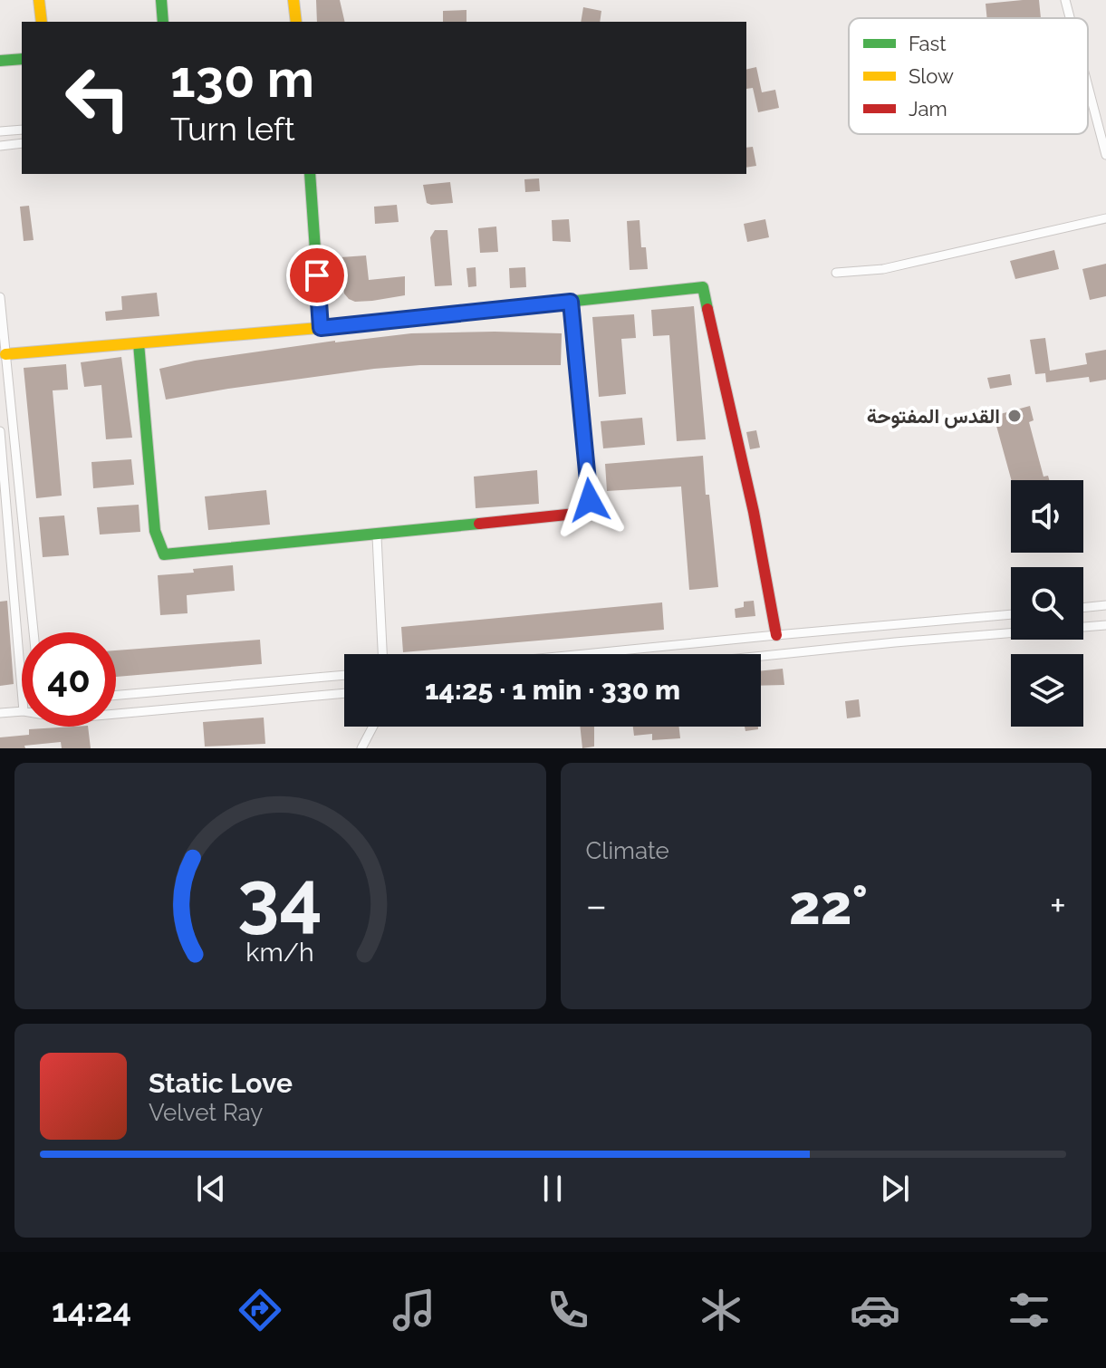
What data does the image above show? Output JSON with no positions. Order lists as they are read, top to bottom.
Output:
{
  "places": ["القدس المفتوحة"],
  "legend": ["Fast", "Slow", "Jam"],
  "page": {
    "turn": ["130 m", "Turn left"],
    "limit": "40",
    "trip": "14:25 · 1 min · 330 m",
    "tile": "Climate",
    "heat": ["−", "22°", "+"],
    "song": ["Static Love", "Velvet Ray"],
    "tabs": "14:24",
    "gauge": ["34", "km/h"]
  }
}
